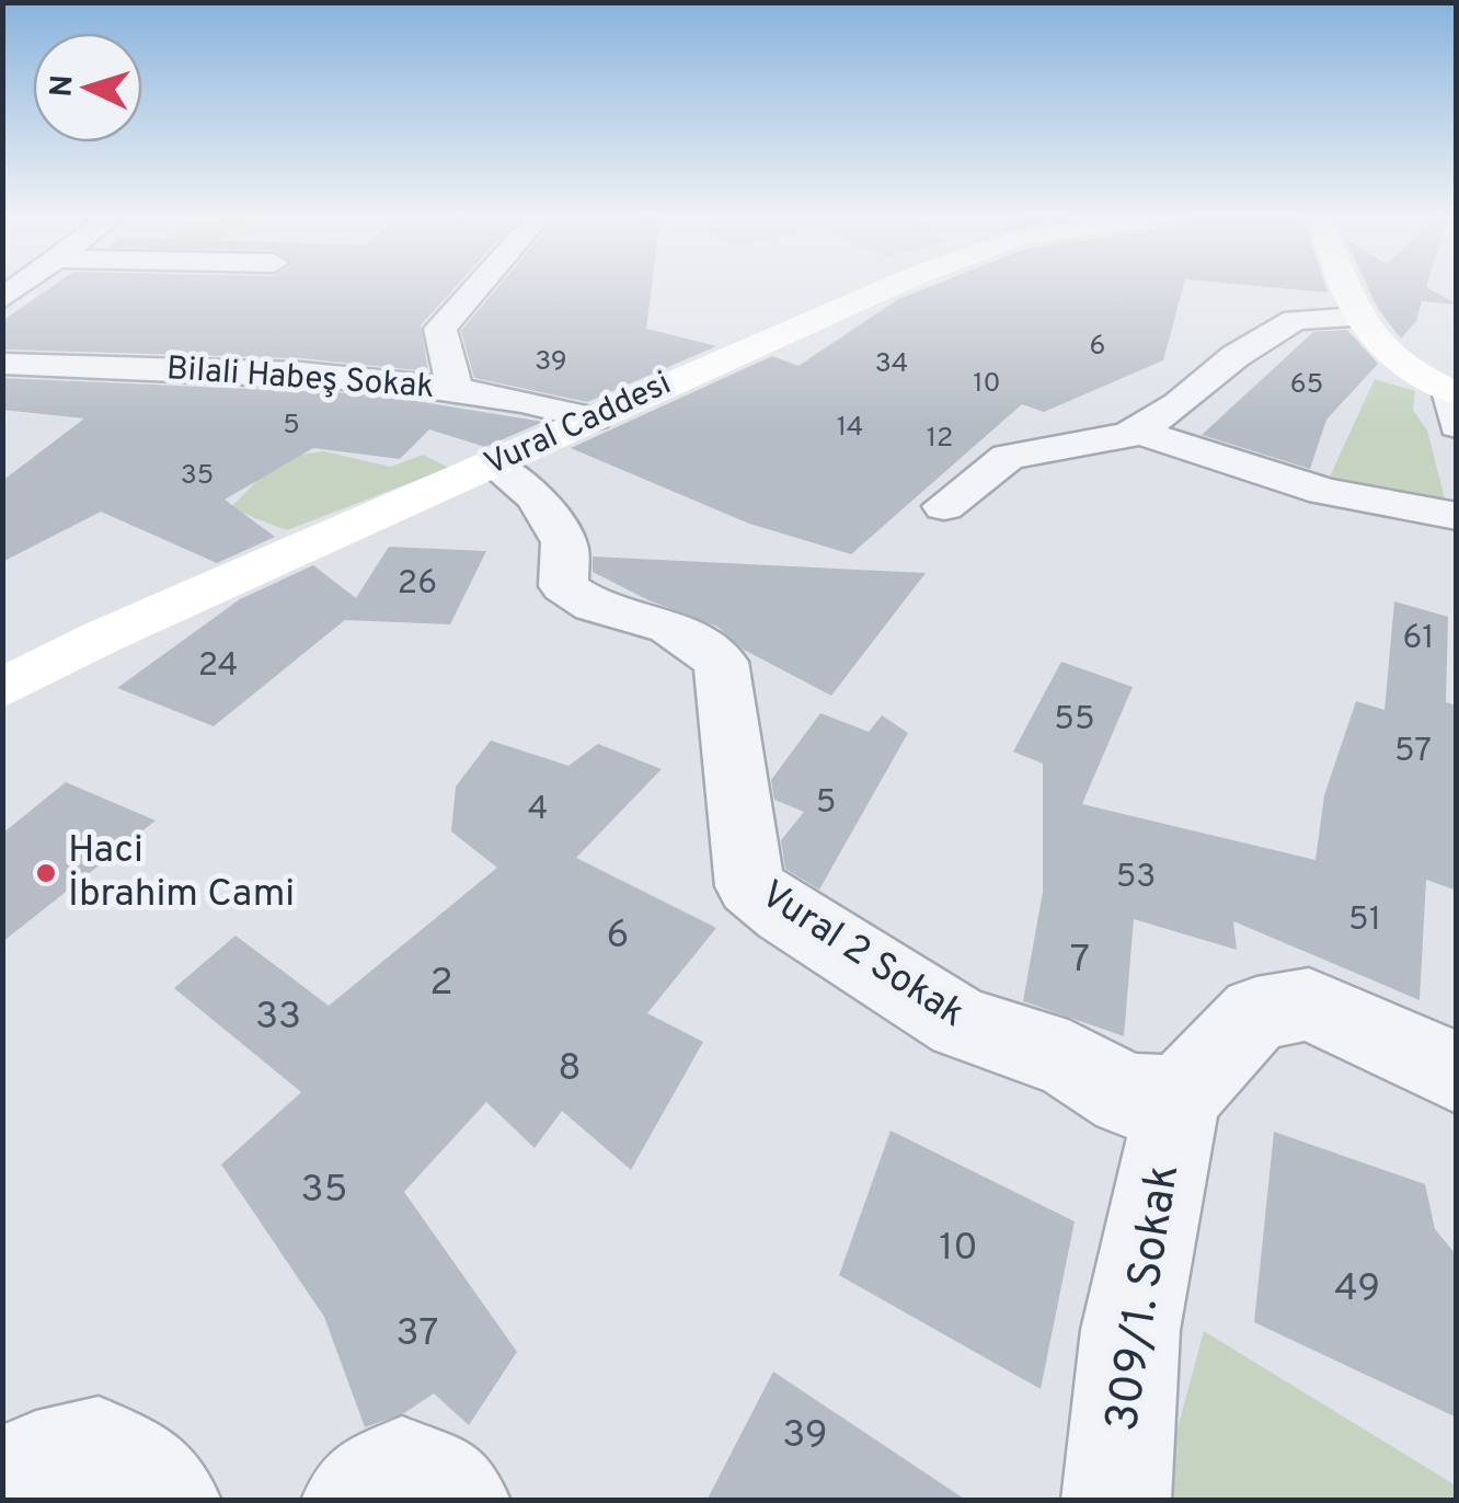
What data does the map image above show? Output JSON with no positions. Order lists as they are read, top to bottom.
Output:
{
  "streets": {
    "street": [
      "Bilali Habeş Sokak",
      "Vural Caddesi",
      "Vural 2 Sokak",
      "309/1. Sokak"
    ]
  },
  "crossings": [
    ["Bilali Habeş Sokak", "Vural Caddesi"],
    ["Vural Caddesi", "Vural 2 Sokak"],
    ["Vural 2 Sokak", "309/1. Sokak"]
  ],
  "places": ["Haci İbrahim Cami"],
  "house_numbers": [
    "6",
    "39",
    "34",
    "10",
    "65",
    "5",
    "14",
    "12",
    "35",
    "26",
    "61",
    "24",
    "55",
    "57",
    "5",
    "4",
    "53",
    "51",
    "6",
    "7",
    "2",
    "33",
    "8",
    "35",
    "10",
    "49",
    "37",
    "39"
  ],
  "north": "left"
}
